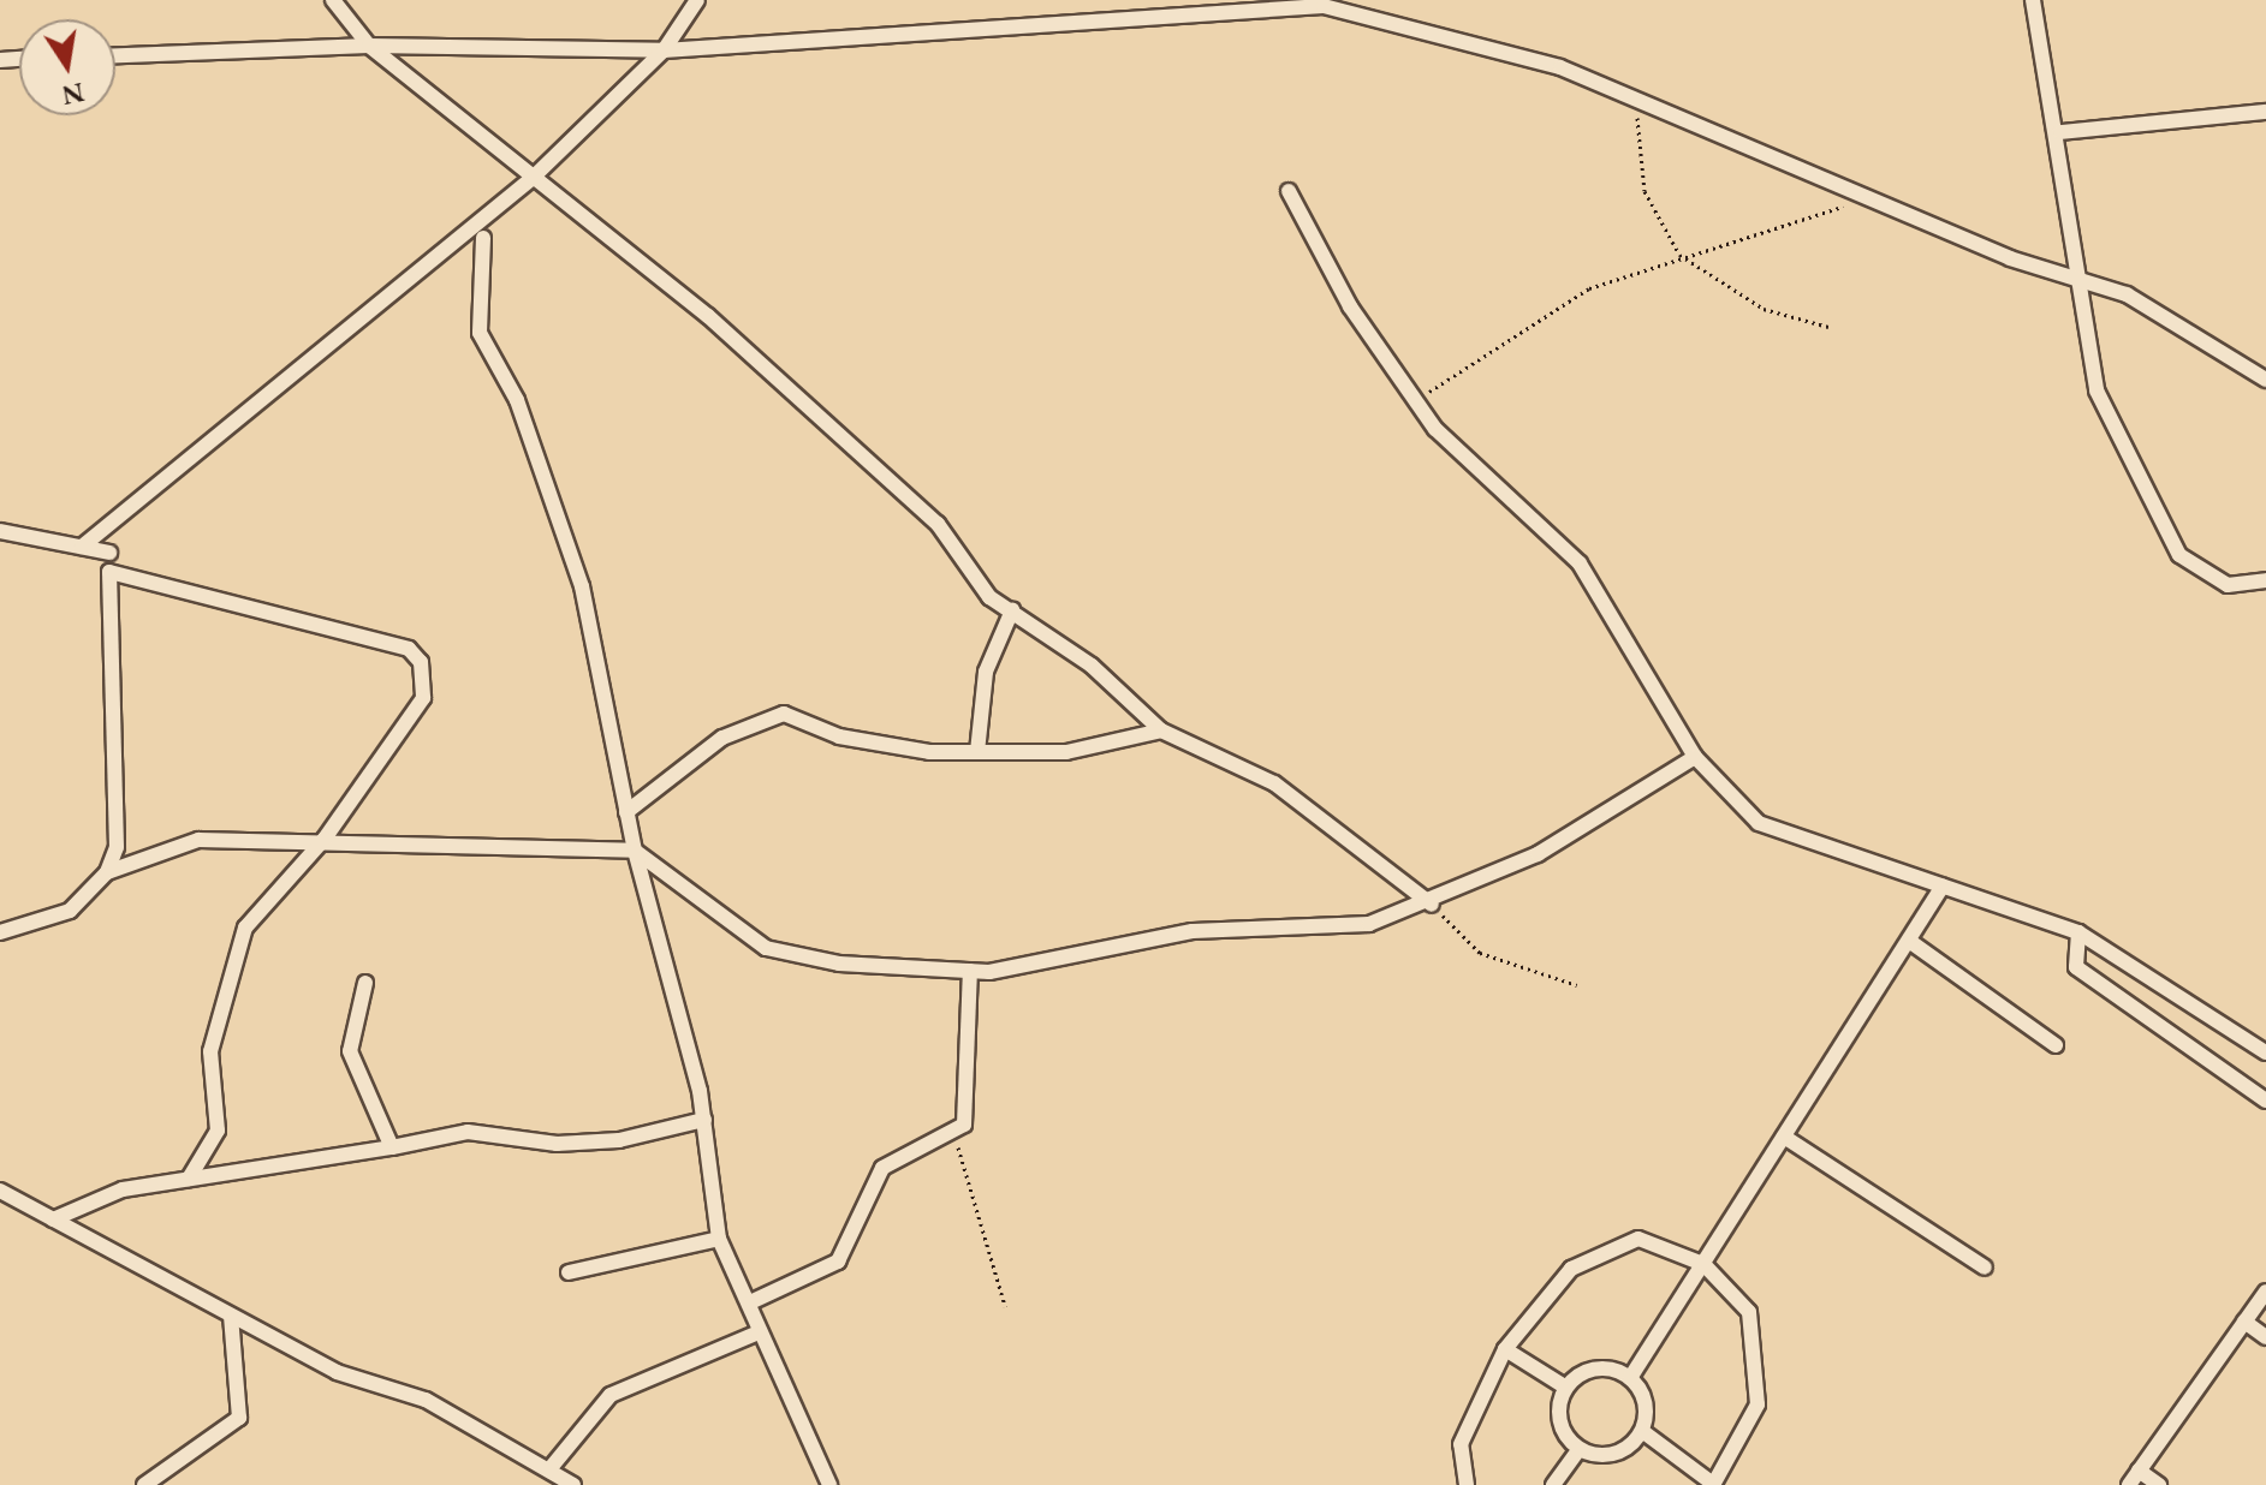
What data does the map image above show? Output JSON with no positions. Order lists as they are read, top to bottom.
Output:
{
  "north": "bottom"
}
